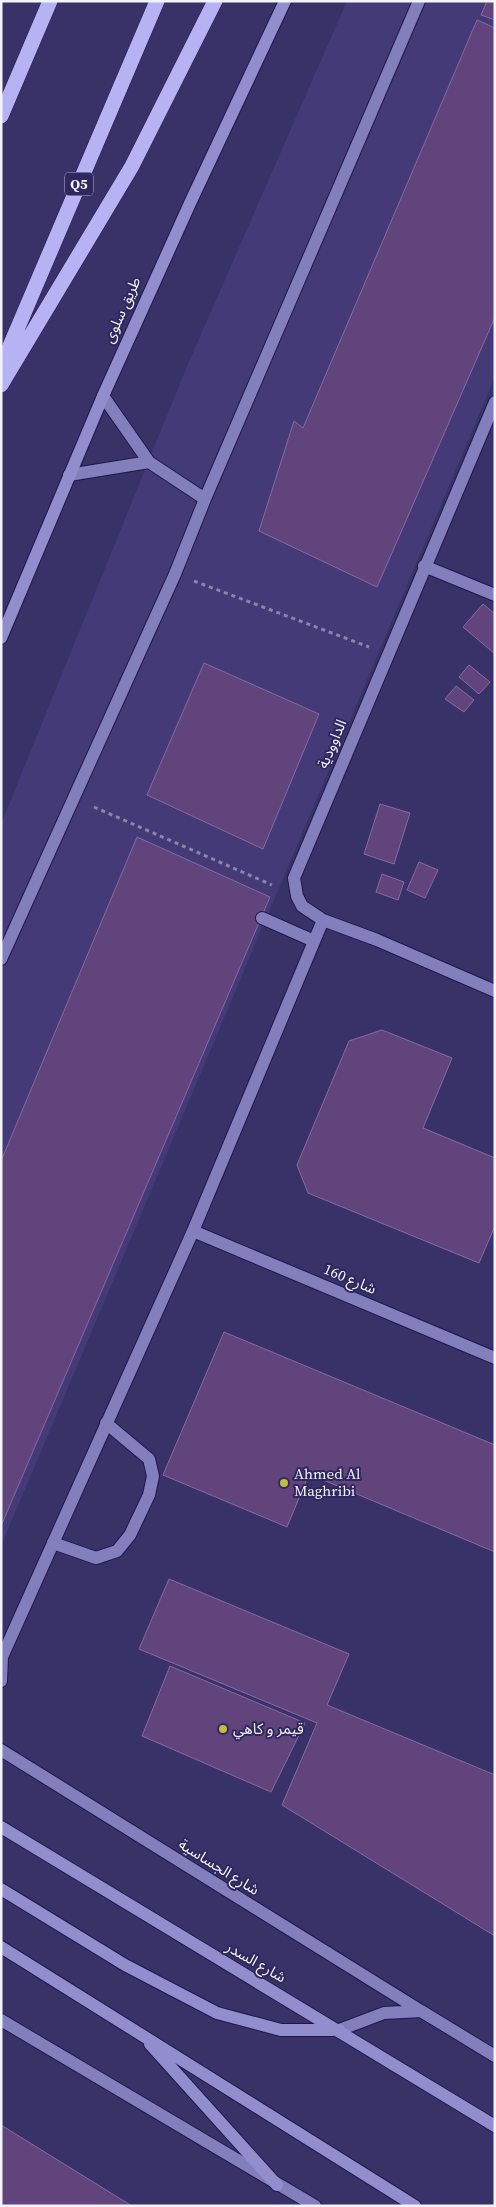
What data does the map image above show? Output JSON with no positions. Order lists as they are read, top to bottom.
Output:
{
  "streets": {
    "highway": ["Q5"],
    "main road": ["طريق سلوى", "شارع السدر"],
    "street": ["الداوودية", "شارع 160", "شارع الجساسية"]
  },
  "places": ["Ahmed Al Maghribi", "قيمر و كاهي"]
}
